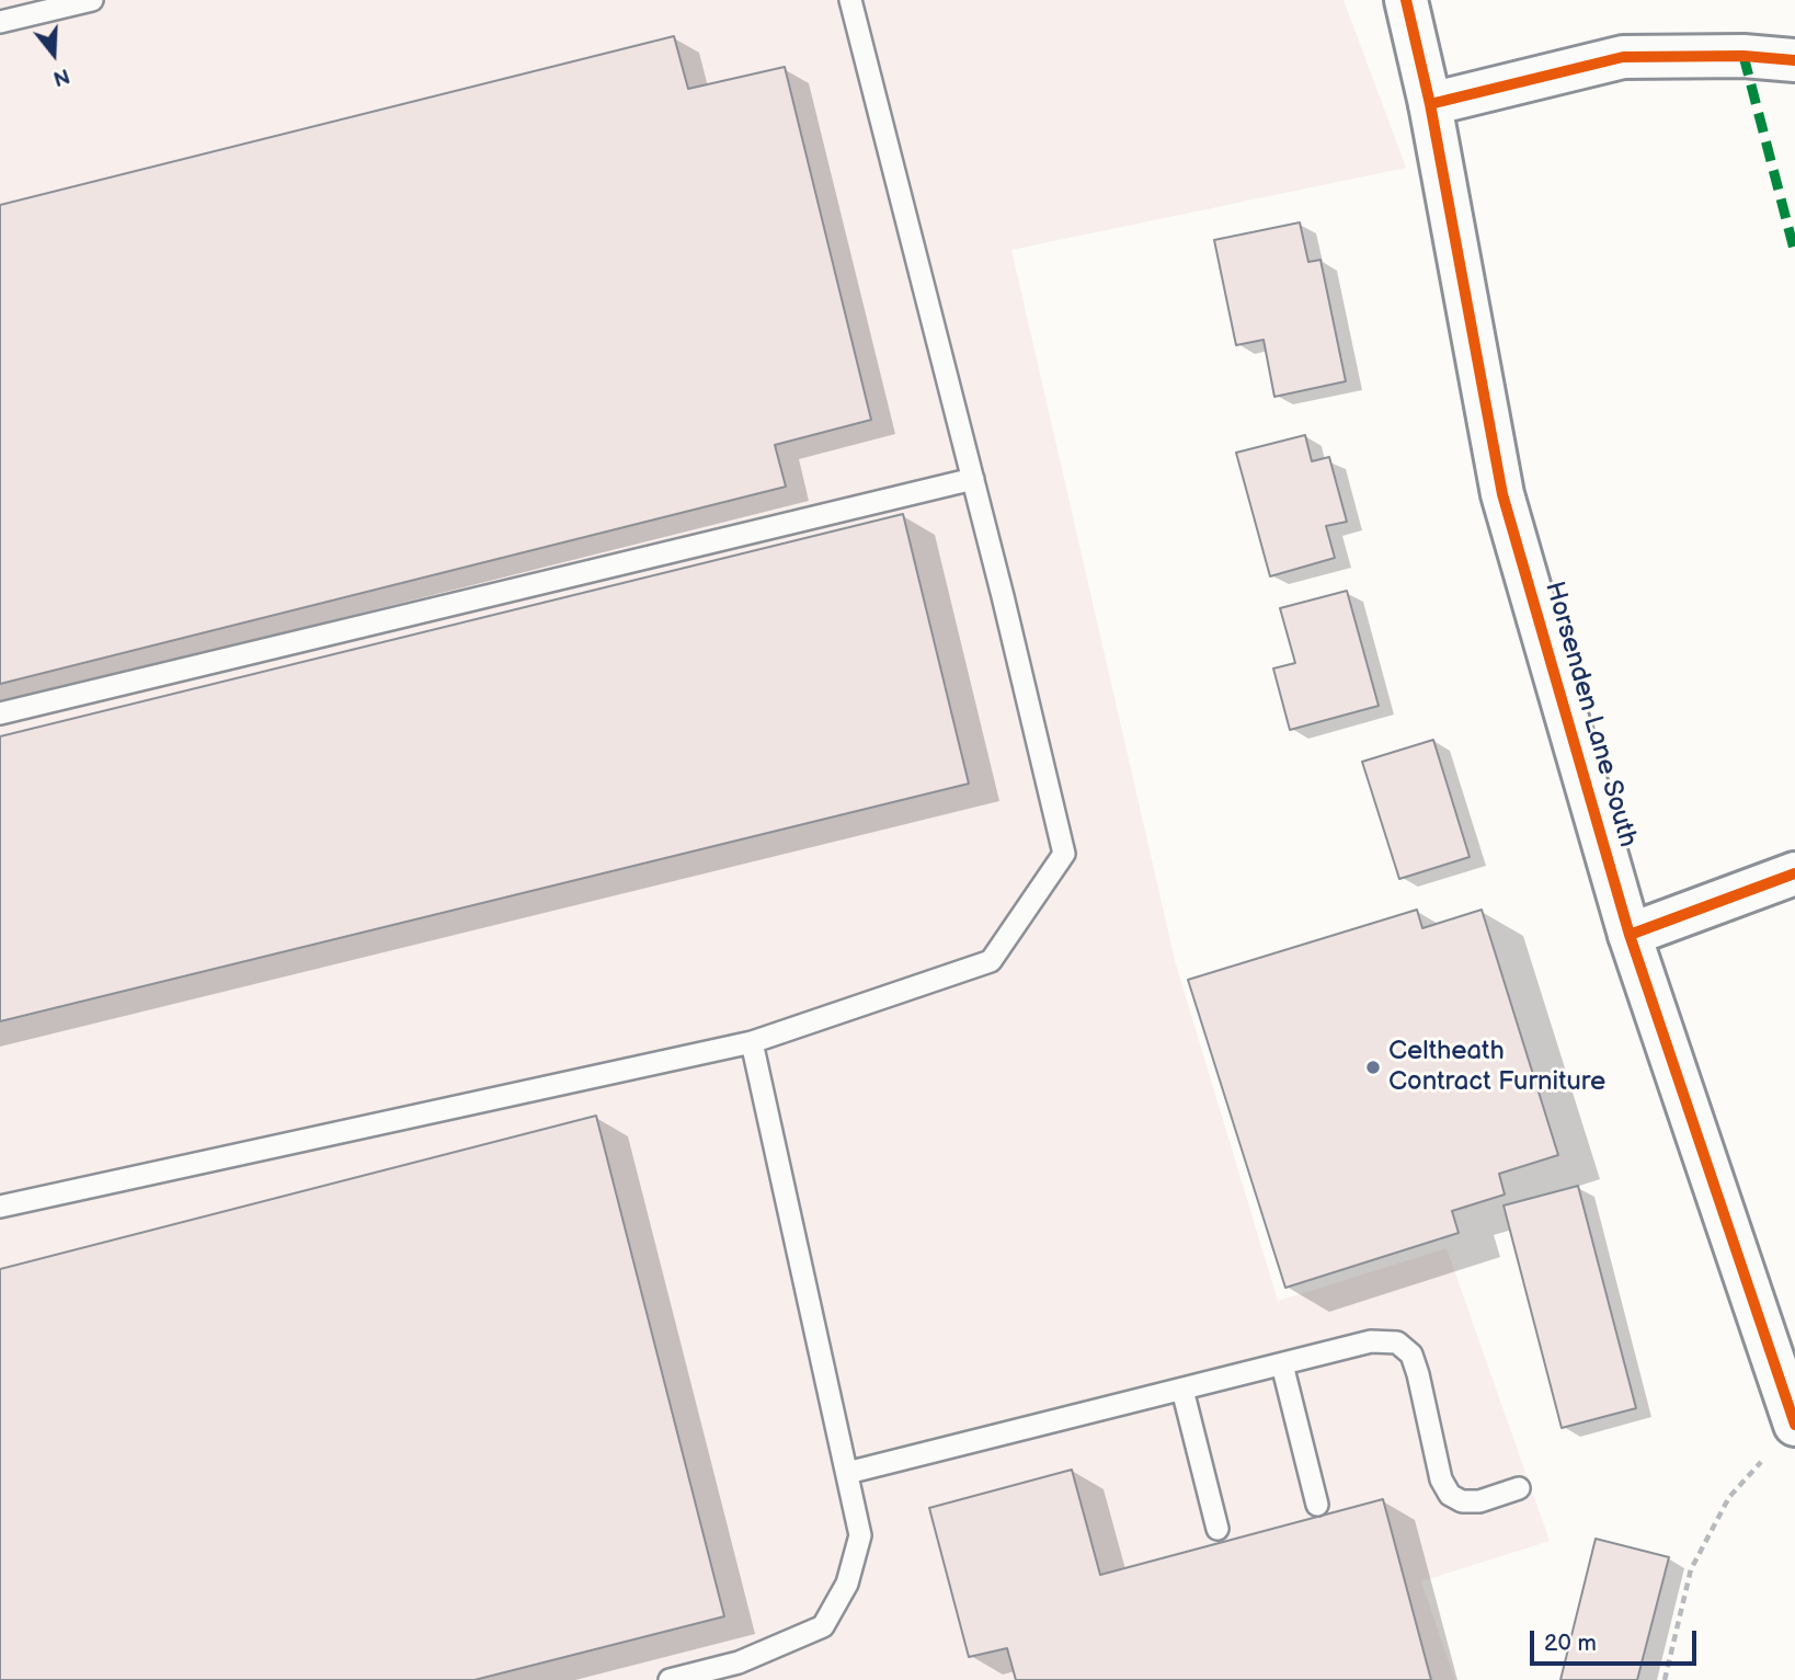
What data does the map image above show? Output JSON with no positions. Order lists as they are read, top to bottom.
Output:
{
  "streets": {
    "street": ["Horsenden Lane South"]
  },
  "places": ["Celtheath Contract Furniture"],
  "scale_bar": "20 m",
  "north": "bottom"
}
